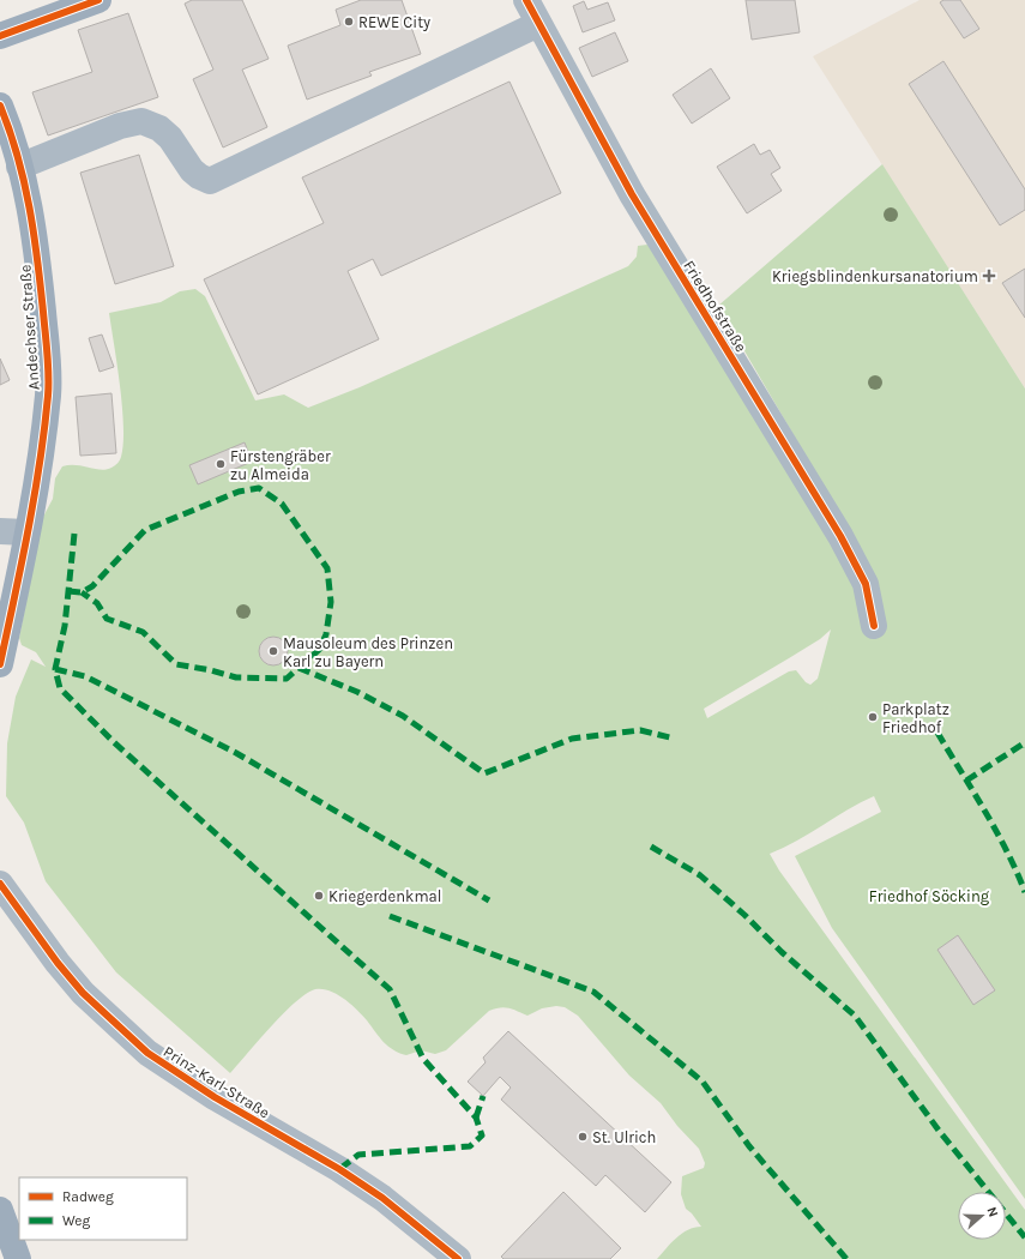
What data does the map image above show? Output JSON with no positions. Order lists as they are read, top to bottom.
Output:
{
  "streets": {
    "street": ["Friedhofstraße", "Andechser Straße", "Prinz-Karl-Straße"]
  },
  "parks": ["Friedhof Söcking"],
  "places": {
    "other": [
      "REWE City",
      "Fürstengräber zu Almeida",
      "Mausoleum des Prinzen Karl zu Bayern",
      "Parkplatz Friedhof",
      "Kriegerdenkmal",
      "St. Ulrich"
    ],
    "health": ["Kriegsblindenkursanatorium"]
  },
  "legend": ["Radweg", "Weg"],
  "north": "right"
}
